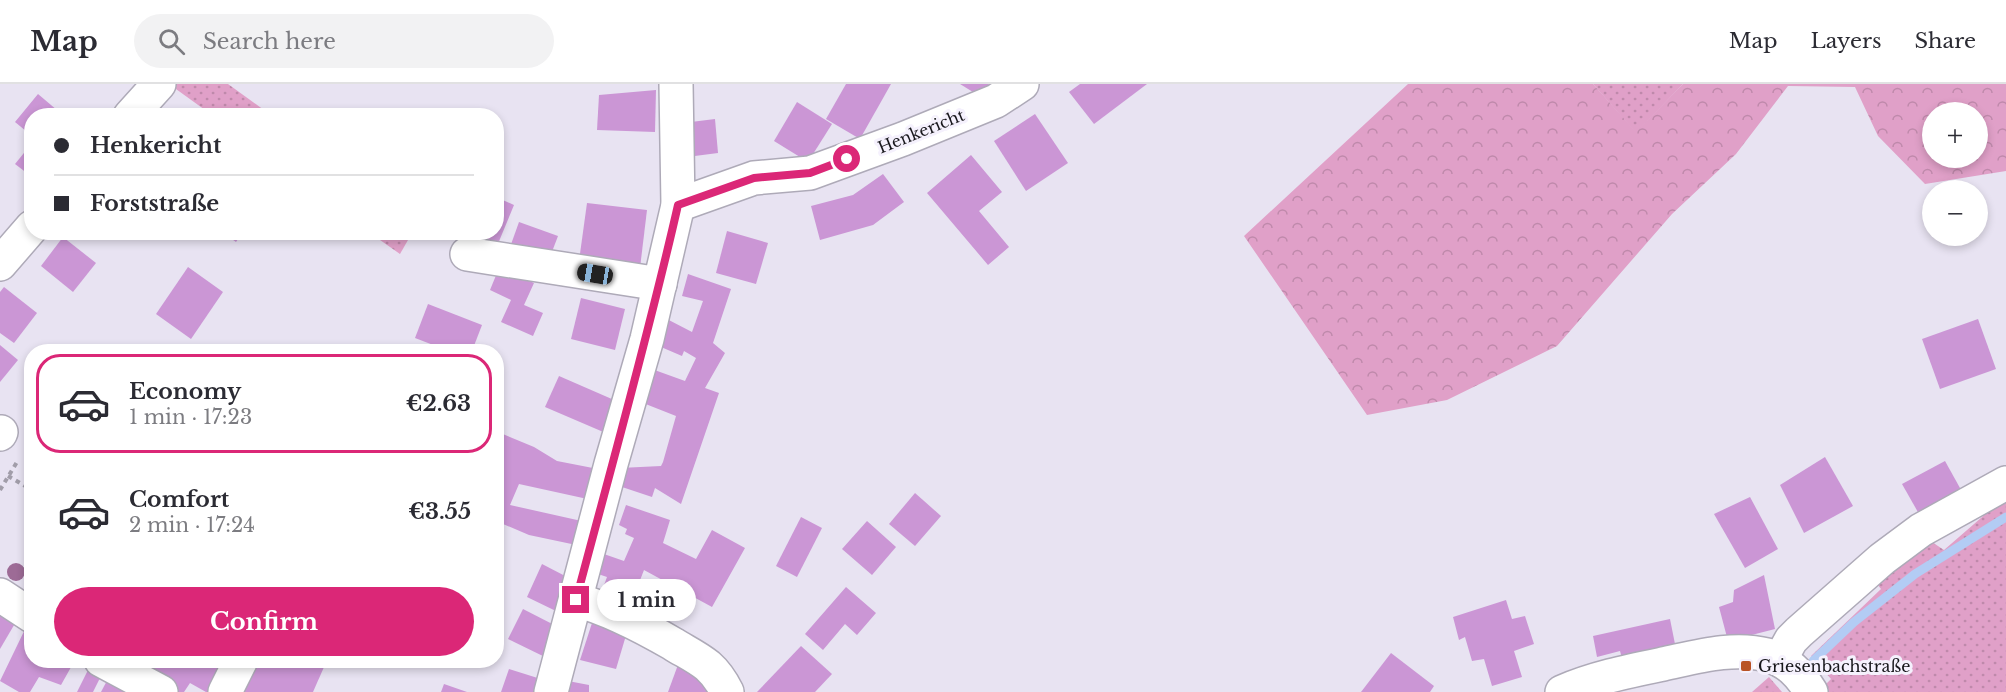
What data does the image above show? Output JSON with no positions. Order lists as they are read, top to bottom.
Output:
{
  "streets": {
    "street": ["Henkericht"]
  },
  "places": {
    "transit": ["Griesenbachstraße"]
  },
  "page": {
    "header": "Map",
    "search": "Search here",
    "nav": ["Map", "Layers", "Share"],
    "map_buttons": ["+", "−"],
    "banner": ["Henkericht", "Forststraße"],
    "list": [
      {
        "name": "Economy",
        "note": "1 min · 17:23",
        "value": "€2.63"
      },
      {
        "name": "Comfort",
        "note": "2 min · 17:24",
        "value": "€3.55"
      }
    ],
    "buttons": "Confirm",
    "bubble": "1 min"
  }
}
